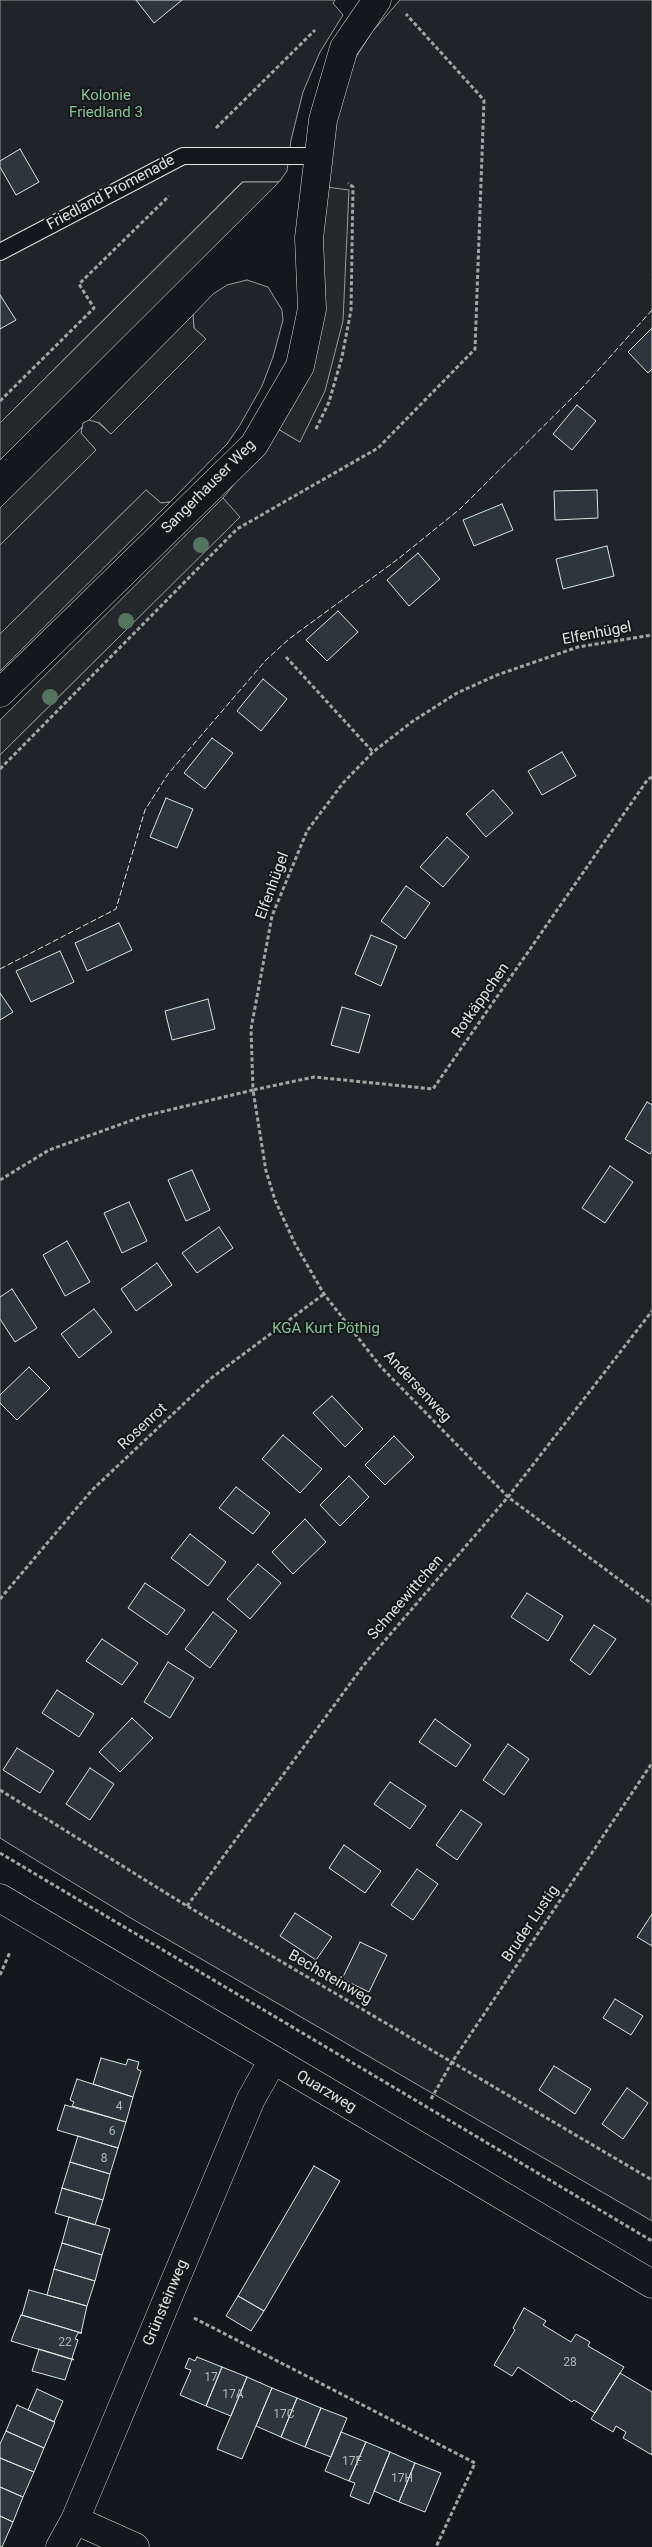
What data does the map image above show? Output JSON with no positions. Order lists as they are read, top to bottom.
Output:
{
  "streets": {
    "street": ["Sangerhauser Weg", "Quarzweg", "Grünsteinweg"],
    "lane": ["Friedland Promenade"],
    "path": [
      "Elfenhügel",
      "Rotkäppchen",
      "Andersenweg",
      "Rosenrot",
      "Schneewittchen",
      "Bruder Lustig",
      "Bechsteinweg"
    ]
  },
  "crossings": [
    ["Friedland Promenade", "Sangerhauser Weg"],
    ["Elfenhügel", "Rotkäppchen"],
    ["Elfenhügel", "Andersenweg"],
    ["Rotkäppchen", "Andersenweg"],
    ["Andersenweg", "Rosenrot"],
    ["Andersenweg", "Schneewittchen"],
    ["Schneewittchen", "Bechsteinweg"],
    ["Bruder Lustig", "Bechsteinweg"],
    ["Quarzweg", "Grünsteinweg"]
  ],
  "parks": ["Kolonie Friedland 3", "KGA Kurt Pöthig"],
  "house_numbers": [
    "4",
    "6",
    "8",
    "22",
    "28",
    "17",
    "17A",
    "17C",
    "17F",
    "17H"
  ]
}
